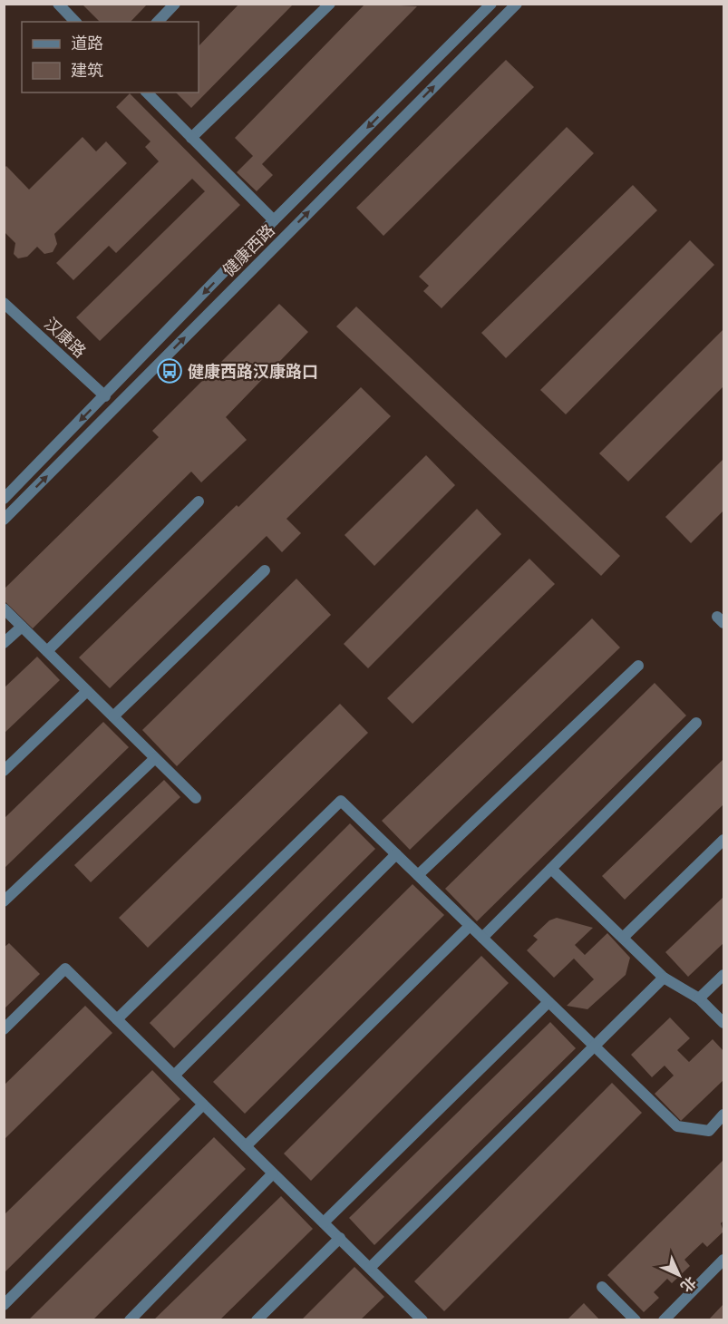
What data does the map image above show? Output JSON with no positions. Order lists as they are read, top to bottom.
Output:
{
  "streets": {
    "street": ["健康西路", "汉康路"]
  },
  "crossings": [
    ["健康西路", "汉康路"]
  ],
  "places": {
    "bus stop": ["健康西路汉康路口"]
  },
  "legend": ["道路", "建筑"],
  "north": "bottom right"
}
